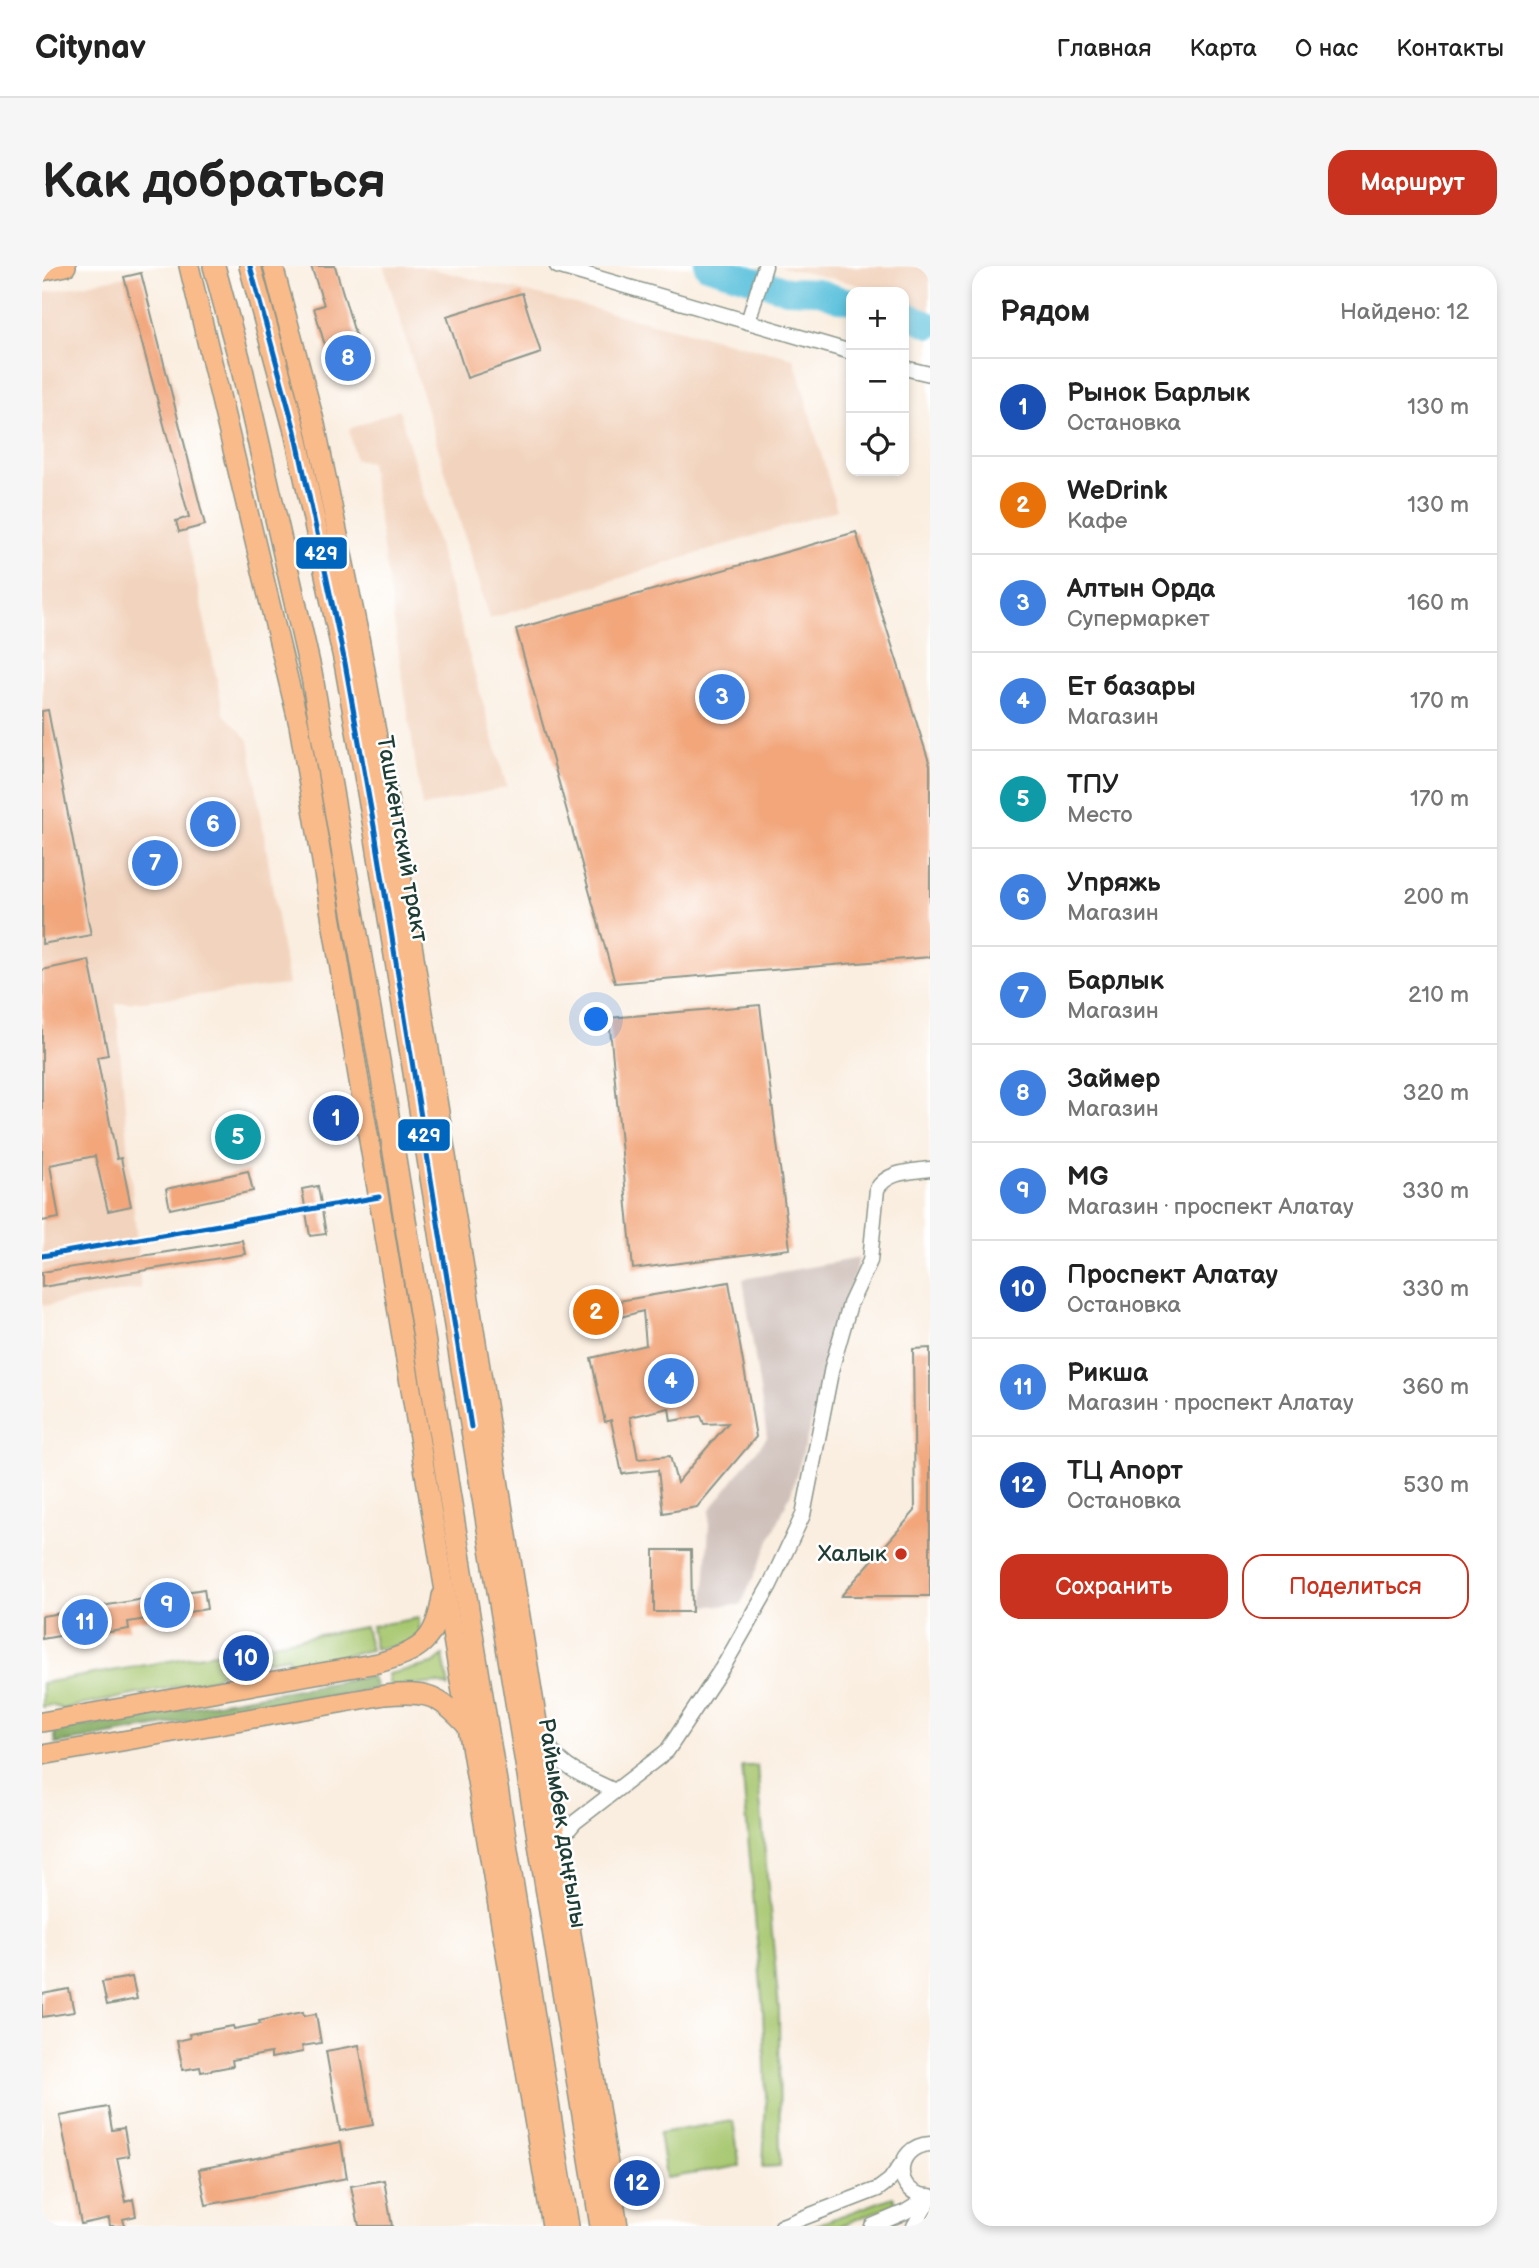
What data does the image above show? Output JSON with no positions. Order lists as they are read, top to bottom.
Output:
{
  "streets": {
    "highway": ["Ташкентский тракт", "Райымбек даңғылы"]
  },
  "crossings": [
    ["Ташкентский тракт", "Райымбек даңғылы"]
  ],
  "places": ["Халык"],
  "lines": ["transit line 429"],
  "page": {
    "header": "Citynav",
    "nav": [
      "Главная",
      "Карта",
      "О нас",
      "Контакты"
    ],
    "buttons": [
      "Маршрут",
      ["Сохранить", "Поделиться"]
    ],
    "title": "Как добраться",
    "heading": ["Рядом", "Найдено: 12"],
    "map_buttons": ["+", "−"],
    "pins": [
      "8",
      "3",
      "6",
      "7",
      "1",
      "5",
      "2",
      "4",
      "9",
      "11",
      "10",
      "12"
    ],
    "list": [
      {
        "mark": "1",
        "name": "Рынок Барлык",
        "note": "Остановка",
        "value": "130 m"
      },
      {
        "mark": "2",
        "name": "WeDrink",
        "note": "Кафе",
        "value": "130 m"
      },
      {
        "mark": "3",
        "name": "Алтын Орда",
        "note": "Супермаркет",
        "value": "160 m"
      },
      {
        "mark": "4",
        "name": "Ет базары",
        "note": "Магазин",
        "value": "170 m"
      },
      {
        "mark": "5",
        "name": "ТПУ",
        "note": "Место",
        "value": "170 m"
      },
      {
        "mark": "6",
        "name": "Упряжь",
        "note": "Магазин",
        "value": "200 m"
      },
      {
        "mark": "7",
        "name": "Барлык",
        "note": "Магазин",
        "value": "210 m"
      },
      {
        "mark": "8",
        "name": "Займер",
        "note": "Магазин",
        "value": "320 m"
      },
      {
        "mark": "9",
        "name": "MG",
        "note": "Магазин · проспект Алатау",
        "value": "330 m"
      },
      {
        "mark": "10",
        "name": "Проспект Алатау",
        "note": "Остановка",
        "value": "330 m"
      },
      {
        "mark": "11",
        "name": "Рикша",
        "note": "Магазин · проспект Алатау",
        "value": "360 m"
      },
      {
        "mark": "12",
        "name": "ТЦ Апорт",
        "note": "Остановка",
        "value": "530 m"
      }
    ]
  }
}
